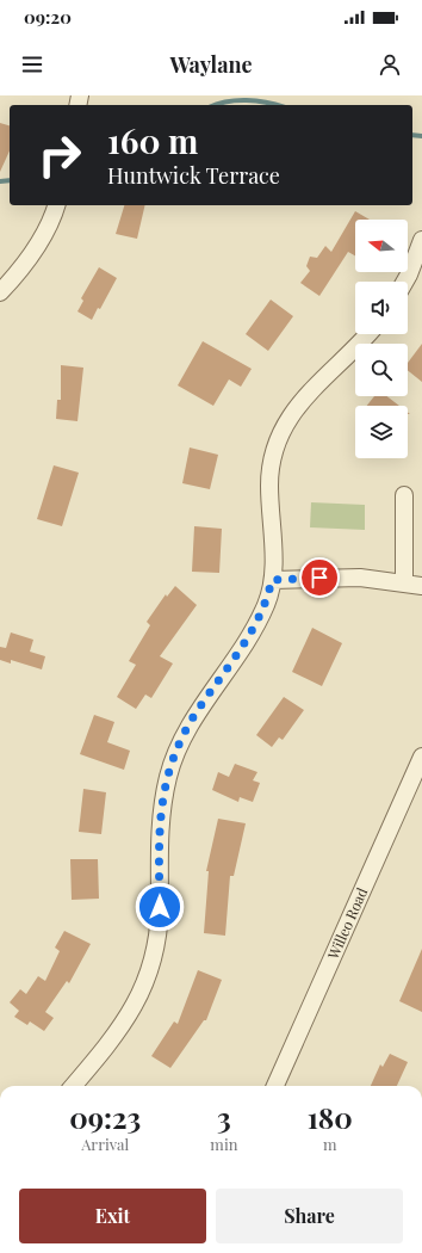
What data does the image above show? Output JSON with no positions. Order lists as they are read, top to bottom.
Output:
{
  "streets": {
    "street": ["Willeo Road"]
  },
  "north": "left",
  "page": {
    "status": "09:20",
    "header": "Waylane",
    "turn": ["160 m", "Huntwick Terrace"],
    "eta": [
      "09:23",
      "Arrival",
      "3",
      "min",
      "180",
      "m"
    ],
    "buttons": ["Exit", "Share"]
  }
}
